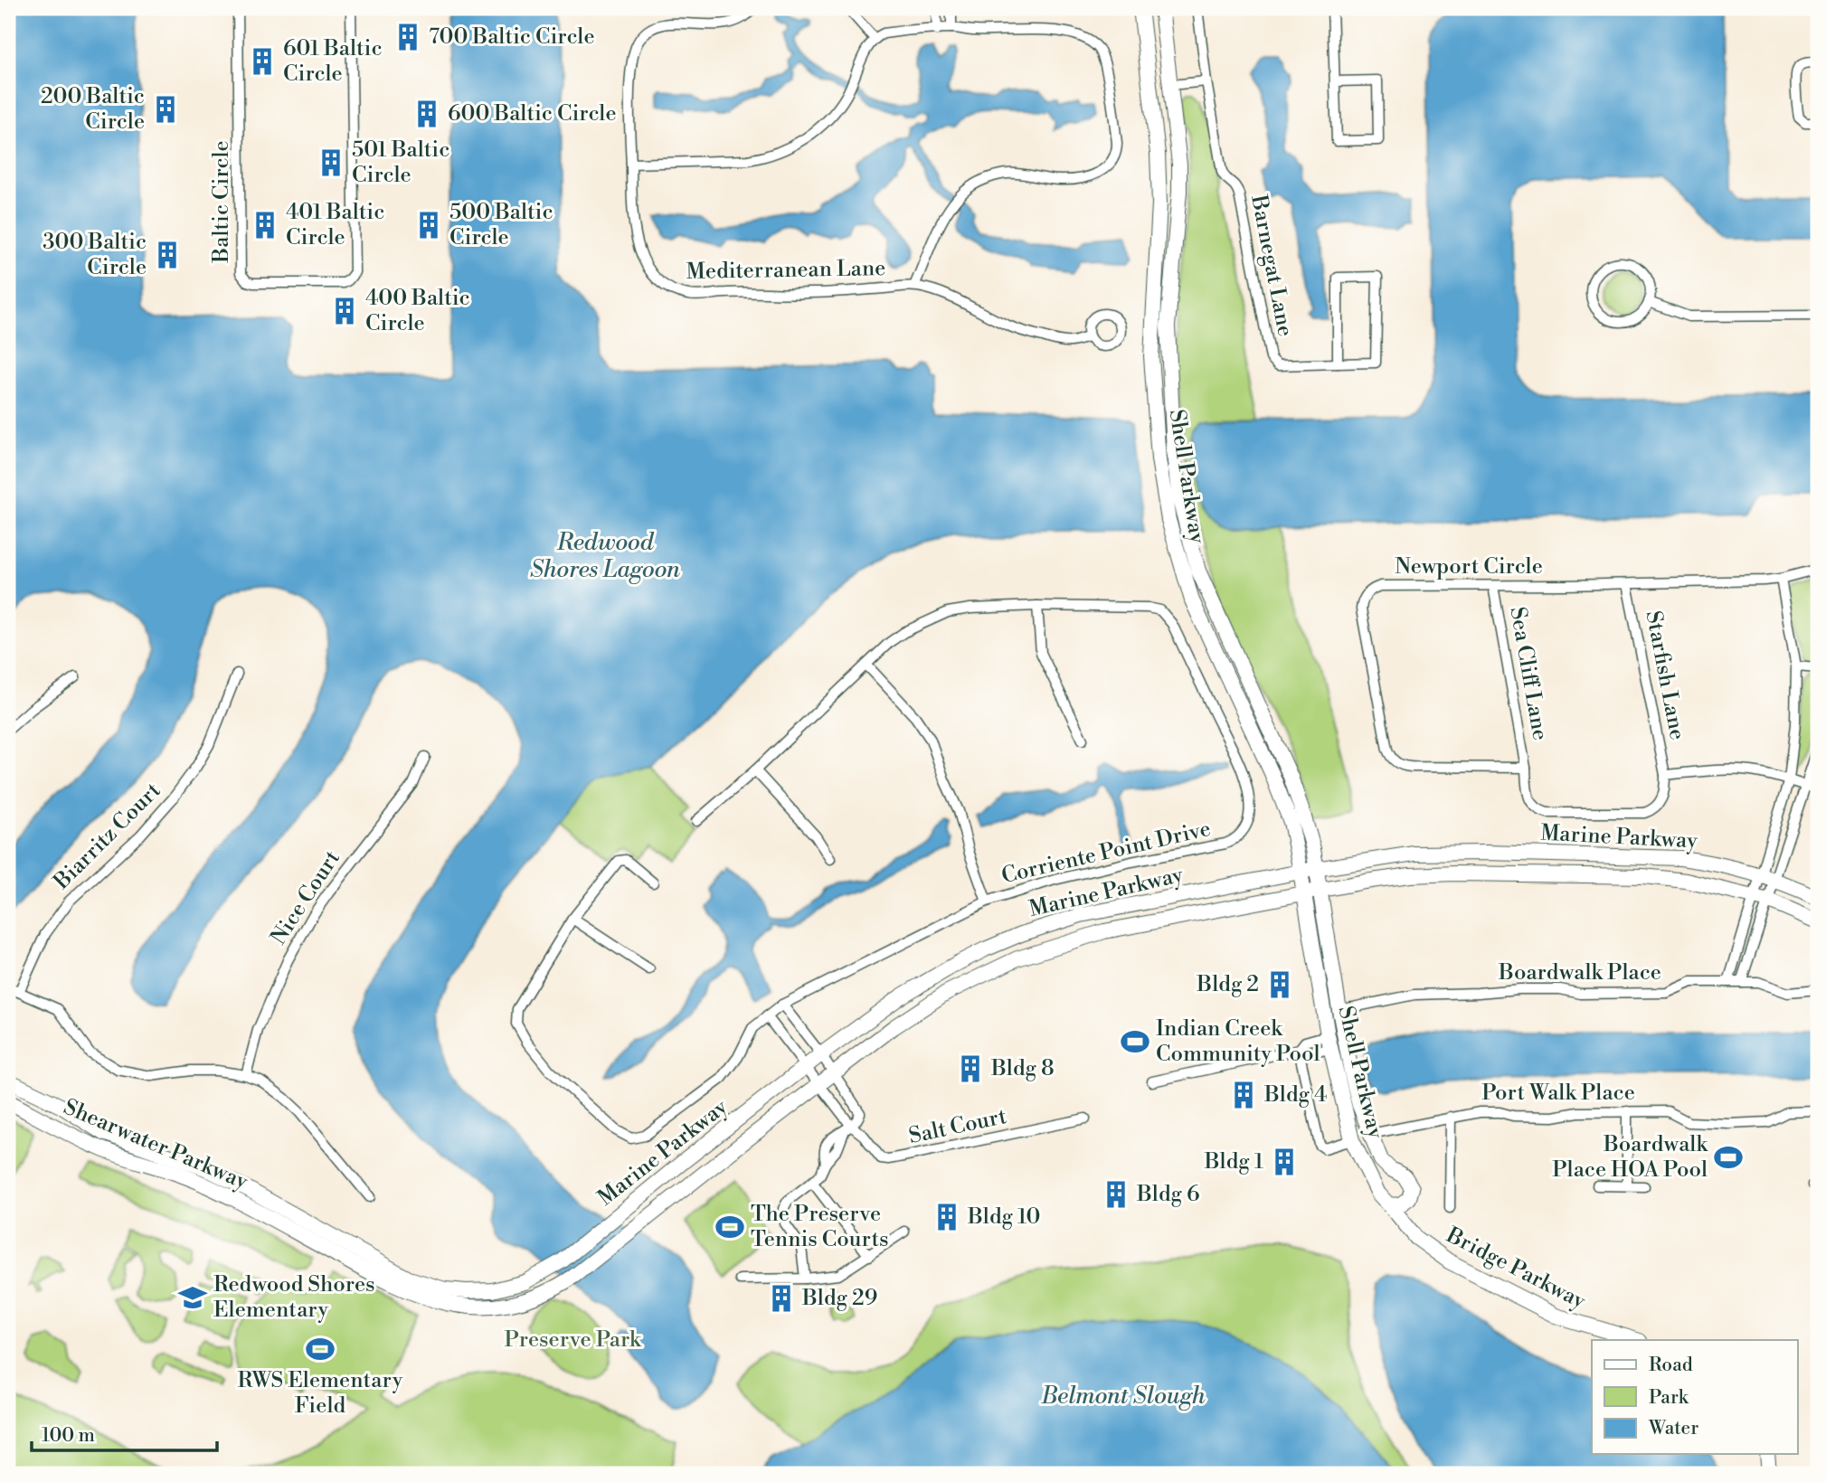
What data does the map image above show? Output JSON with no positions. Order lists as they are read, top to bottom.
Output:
{
  "streets": {
    "main road": [
      "Shell Parkway",
      "Marine Parkway",
      "Shearwater Parkway",
      "Bridge Parkway"
    ],
    "street": [
      "Baltic Circle",
      "Barnegat Lane",
      "Mediterranean Lane",
      "Newport Circle",
      "Sea Cliff Lane",
      "Starfish Lane",
      "Biarritz Court",
      "Corriente Point Drive",
      "Nice Court",
      "Boardwalk Place",
      "Port Walk Place",
      "Salt Court"
    ]
  },
  "crossings": [
    ["Shell Parkway", "Marine Parkway"],
    ["Shell Parkway", "Boardwalk Place"],
    ["Shell Parkway", "Port Walk Place"],
    ["Shell Parkway", "Bridge Parkway"],
    ["Newport Circle", "Sea Cliff Lane"],
    ["Newport Circle", "Starfish Lane"],
    ["Marine Parkway", "Salt Court"],
    ["Marine Parkway", "Shearwater Parkway"]
  ],
  "water": ["Redwood Shores Lagoon", "Belmont Slough"],
  "parks": ["Preserve Park"],
  "places": {
    "building": [
      "700 Baltic Circle",
      "601 Baltic Circle",
      "200 Baltic Circle",
      "600 Baltic Circle",
      "501 Baltic Circle",
      "401 Baltic Circle",
      "500 Baltic Circle",
      "300 Baltic Circle",
      "400 Baltic Circle",
      "Bldg 2",
      "Bldg 8",
      "Bldg 4",
      "Bldg 1",
      "Bldg 6",
      "Bldg 10",
      "Bldg 29"
    ],
    "sports": [
      "Indian Creek Community Pool",
      "Boardwalk Place HOA Pool",
      "The Preserve Tennis Courts",
      "RWS Elementary Field"
    ],
    "school or university": ["Redwood Shores Elementary"]
  },
  "legend": ["Road", "Park", "Water"],
  "scale_bar": "100 m"
}
